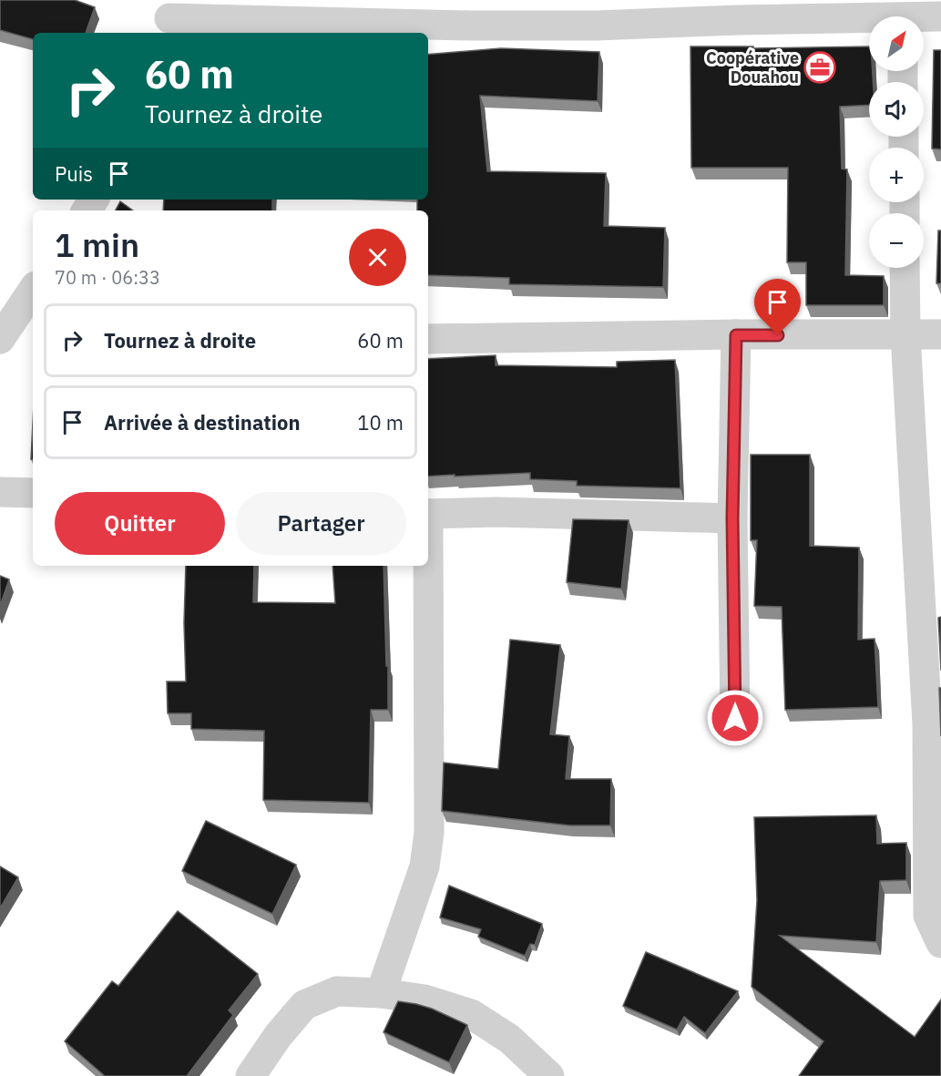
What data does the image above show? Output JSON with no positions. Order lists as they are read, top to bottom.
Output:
{
  "places": {
    "office": ["Coopérative Douahou"]
  },
  "north": "top right",
  "page": {
    "map_buttons": ["+", "−"],
    "turn": ["60 m", "Tournez à droite"],
    "then": "Puis",
    "heading": ["1 min", "70 m · 06:33"],
    "list": [
      {
        "name": "Tournez à droite",
        "value": "60 m"
      },
      {
        "name": "Arrivée à destination",
        "value": "10 m"
      }
    ],
    "buttons": ["Quitter", "Partager"]
  }
}
